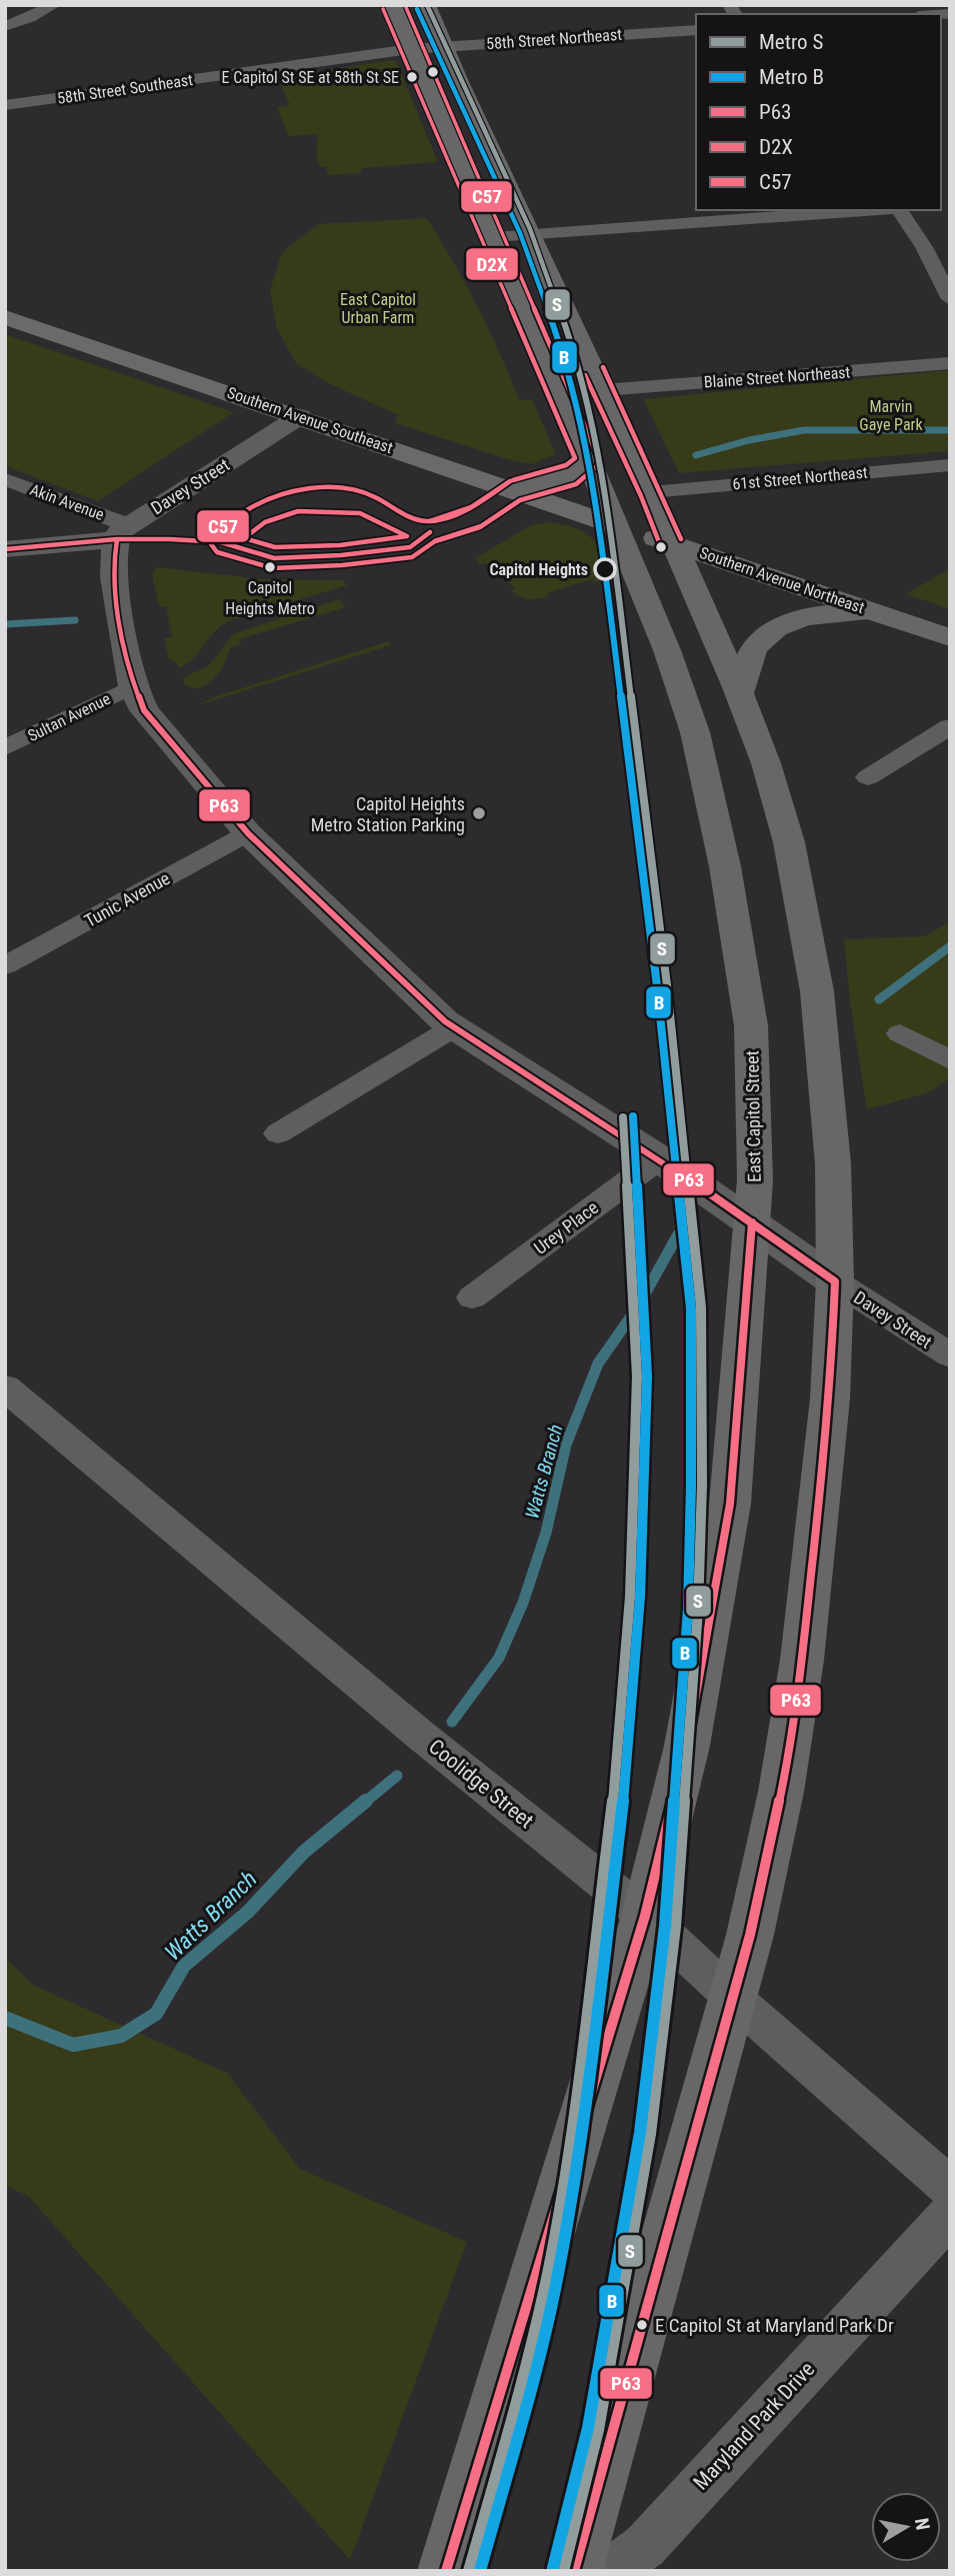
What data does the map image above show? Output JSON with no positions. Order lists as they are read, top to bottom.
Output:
{
  "streets": {
    "main road": ["Southern Avenue Southeast", "Southern Avenue Northeast", "East Capitol Street"],
    "street": [
      "58th Street Northeast",
      "58th Street Southeast",
      "Blaine Street Northeast",
      "61st Street Northeast",
      "Davey Street",
      "Akin Avenue",
      "Sultan Avenue",
      "Tunic Avenue",
      "Urey Place",
      "Coolidge Street",
      "Maryland Park Drive"
    ]
  },
  "crossings": [
    ["58th Street Northeast", "58th Street Southeast"],
    ["58th Street Northeast", "East Capitol Street"],
    ["58th Street Southeast", "East Capitol Street"],
    ["Southern Avenue Southeast", "Davey Street"],
    ["Southern Avenue Southeast", "Southern Avenue Northeast"],
    ["Southern Avenue Southeast", "East Capitol Street"],
    ["Davey Street", "Akin Avenue"],
    ["Davey Street", "Sultan Avenue"],
    ["Davey Street", "Tunic Avenue"],
    ["Davey Street", "East Capitol Street"],
    ["Davey Street", "Urey Place"],
    ["Southern Avenue Northeast", "East Capitol Street"],
    ["East Capitol Street", "Coolidge Street"]
  ],
  "water": ["Watts Branch"],
  "parks": ["East Capitol Urban Farm", "Marvin Gaye Park"],
  "places": [
    "E Capitol St SE at 58th St SE",
    "Capitol Heights Metro",
    "Capitol Heights",
    "Capitol Heights Metro Station Parking",
    "E Capitol St at Maryland Park Dr"
  ],
  "lines": [
    "metro line S",
    "transit line C57",
    "metro line B",
    "transit line D2X",
    "transit line P63"
  ],
  "legend": [
    "Metro S",
    "Metro B",
    "P63",
    "D2X",
    "C57"
  ],
  "north": "right"
}
